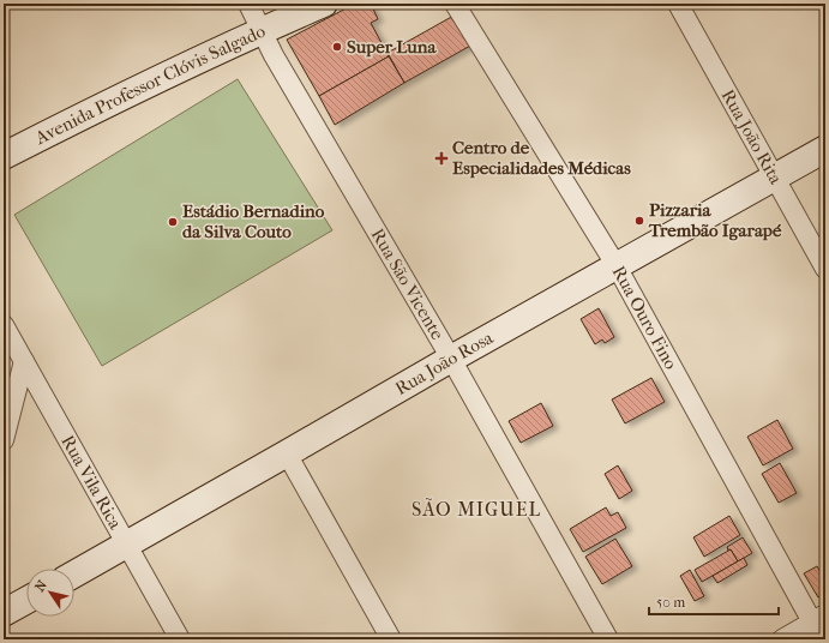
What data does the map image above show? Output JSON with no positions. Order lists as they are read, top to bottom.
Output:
{
  "streets": {
    "main road": ["Avenida Professor Clóvis Salgado", "Rua João Rosa"],
    "street": [
      "Rua João Rita",
      "Rua São Vicente",
      "Rua Ouro Fino",
      "Rua Vila Rica"
    ]
  },
  "crossings": [
    ["Avenida Professor Clóvis Salgado", "Rua São Vicente"],
    ["Rua João Rita", "Rua João Rosa"],
    ["Rua São Vicente", "Rua João Rosa"],
    ["Rua Ouro Fino", "Rua João Rosa"],
    ["Rua João Rosa", "Rua Vila Rica"]
  ],
  "districts": ["SÃO MIGUEL"],
  "places": {
    "other": ["Super Luna", "Pizzaria Trembão Igarapé", "Estádio Bernadino da Silva Couto"],
    "health": ["Centro de Especialidades Médicas"]
  },
  "scale_bar": "50 m",
  "north": "top left"
}
